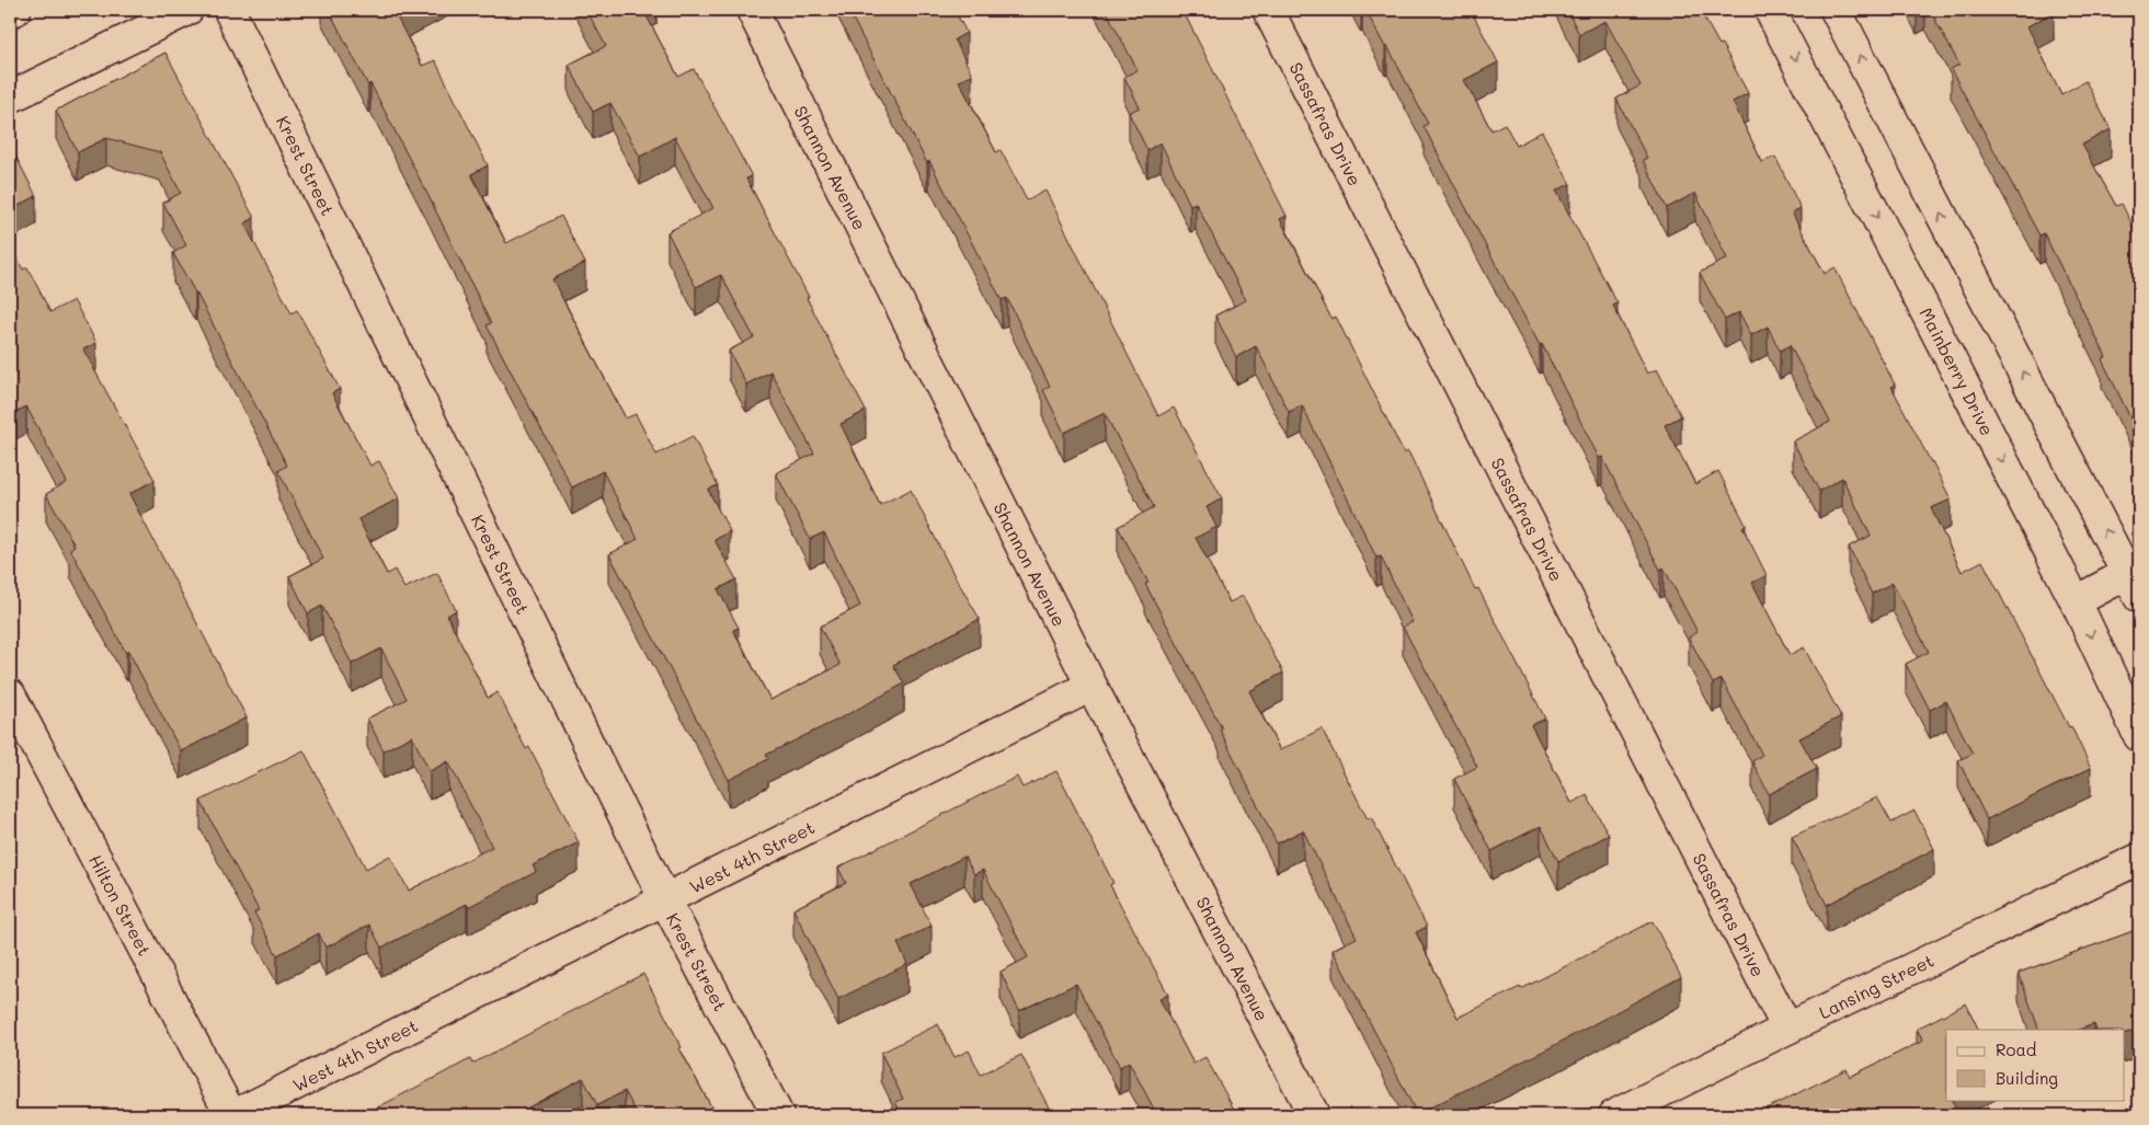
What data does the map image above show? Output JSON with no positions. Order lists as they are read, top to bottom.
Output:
{
  "streets": {
    "street": [
      "Sassafras Drive",
      "Krest Street",
      "Shannon Avenue",
      "Mainberry Drive",
      "West 4th Street",
      "Hilton Street",
      "Lansing Street"
    ]
  },
  "crossings": [
    ["Sassafras Drive", "Lansing Street"],
    ["Krest Street", "West 4th Street"],
    ["Shannon Avenue", "West 4th Street"],
    ["West 4th Street", "Hilton Street"]
  ],
  "legend": ["Road", "Building"]
}
